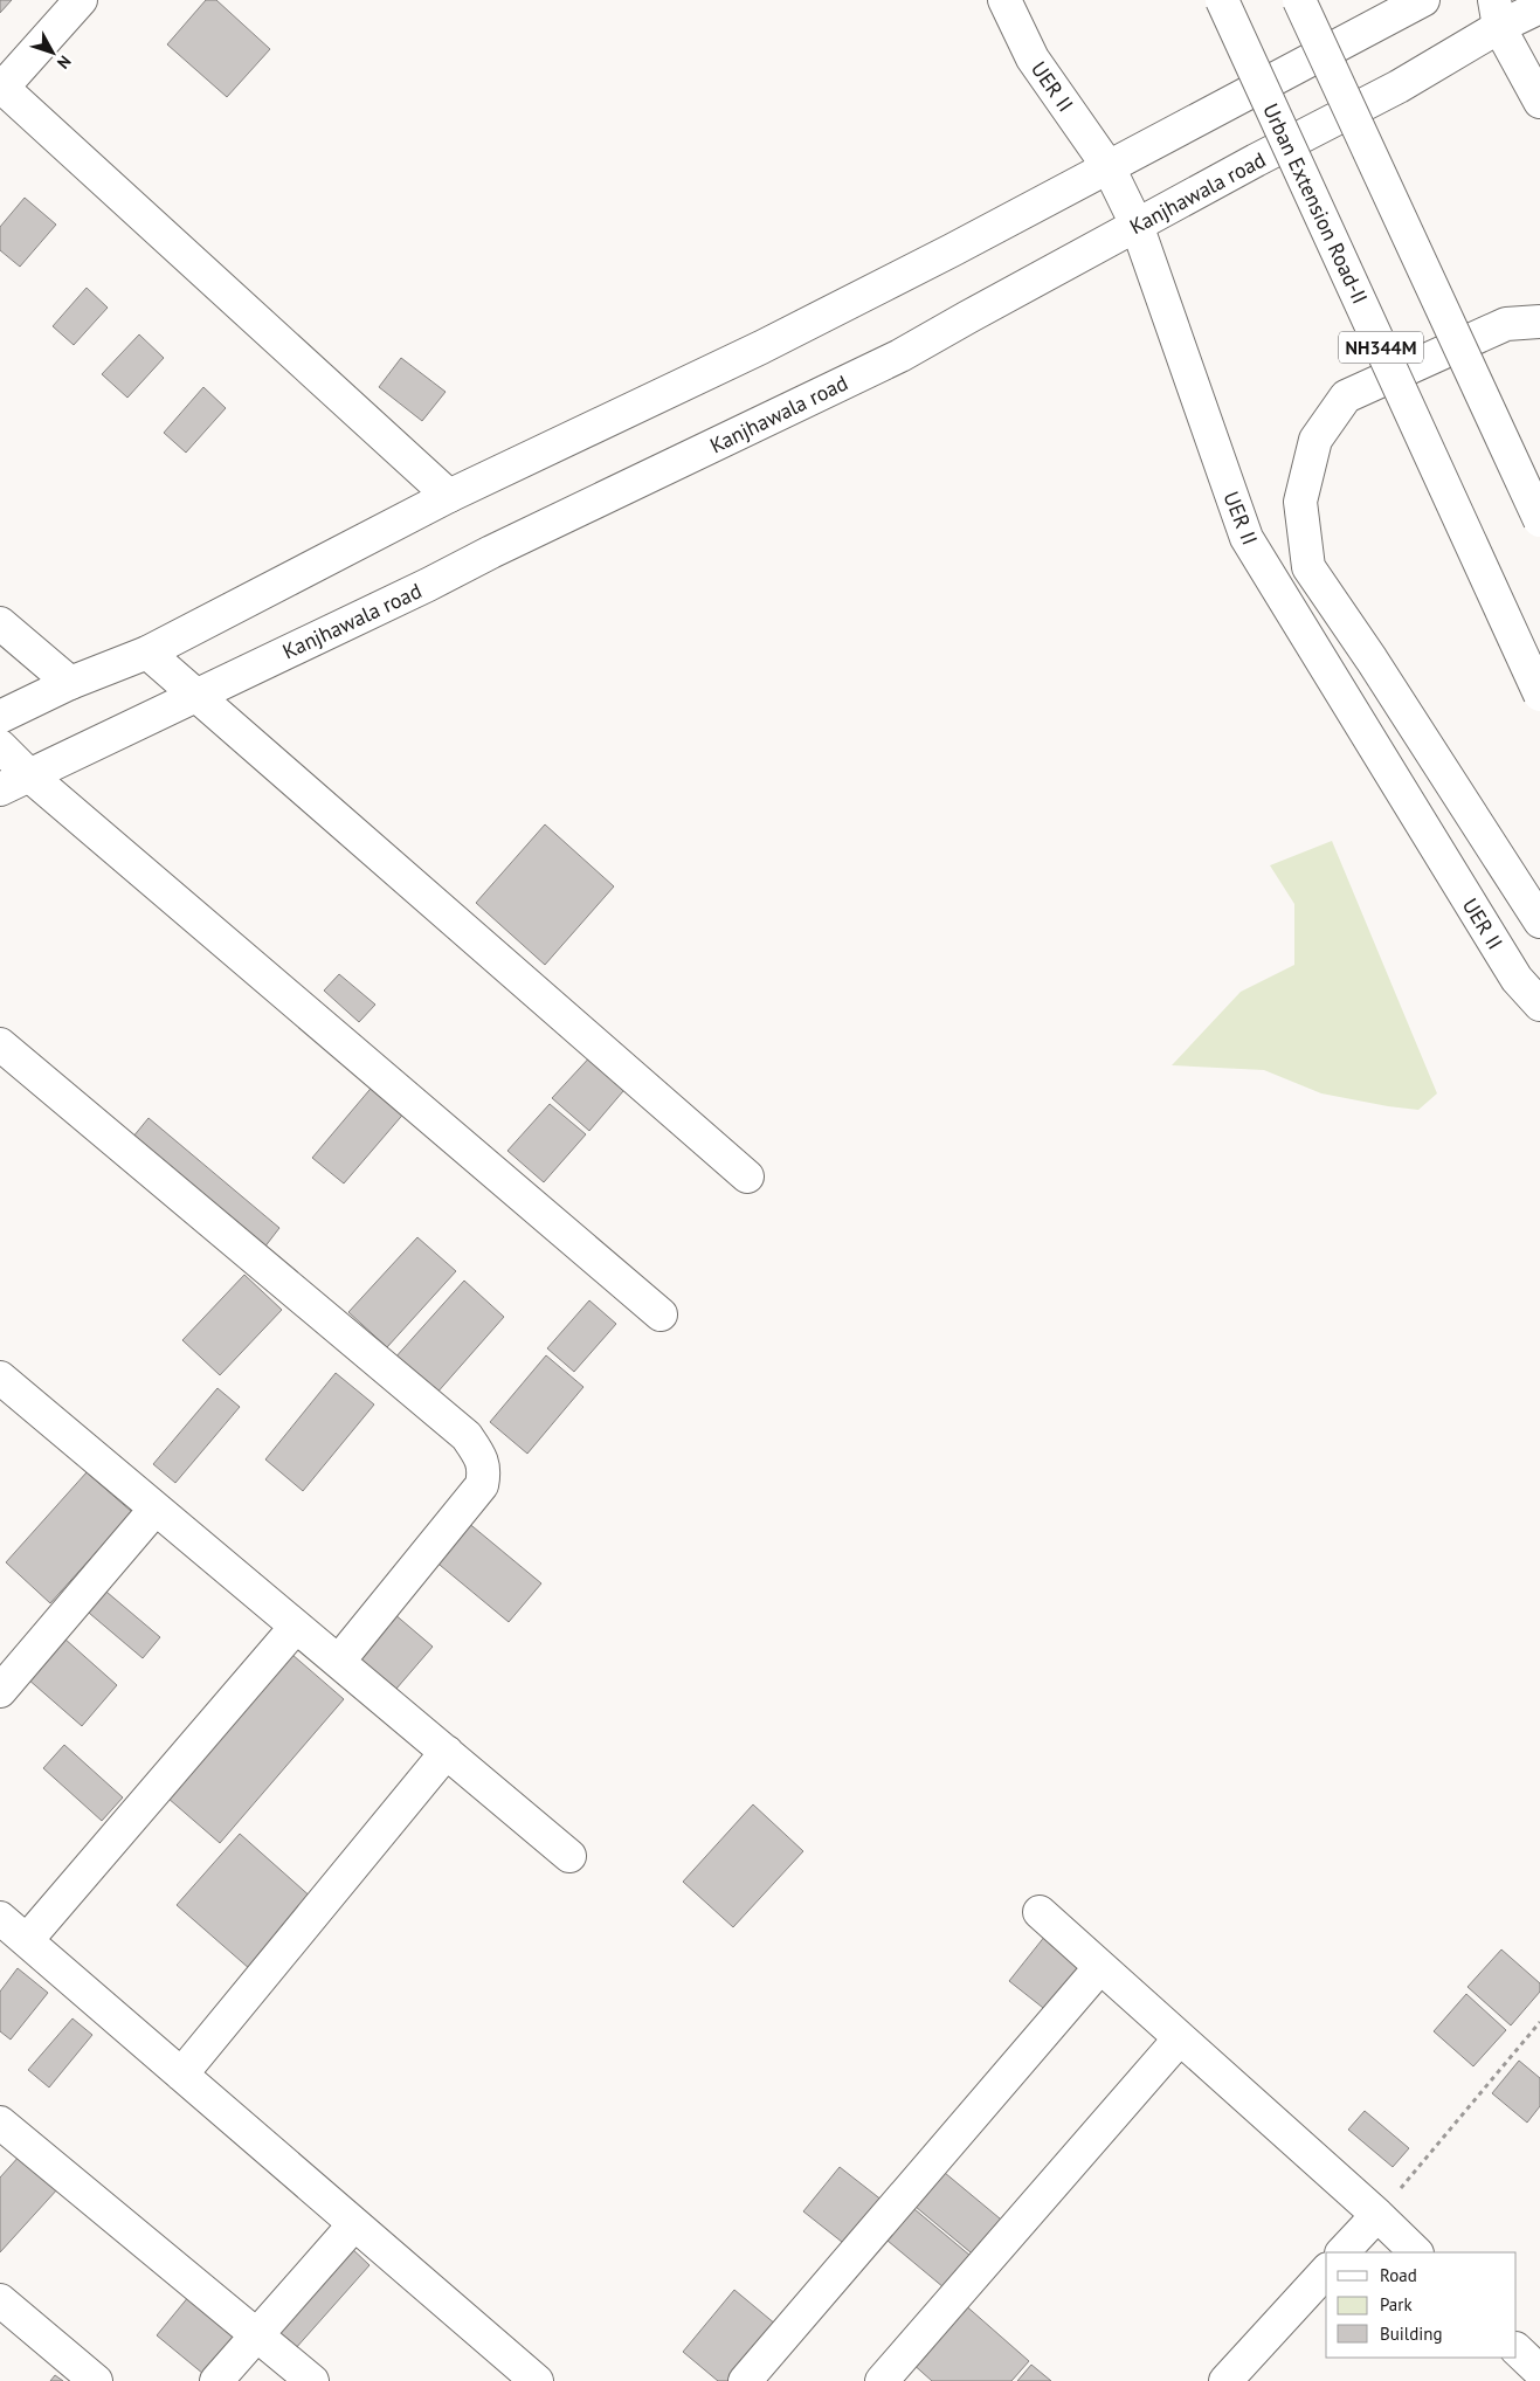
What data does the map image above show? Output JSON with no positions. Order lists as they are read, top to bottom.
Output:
{
  "streets": {
    "main road": [
      "UER II",
      "Kanjhawala road",
      "Urban Extension Road-II",
      "NH344M"
    ]
  },
  "crossings": [
    ["UER II", "Kanjhawala road"]
  ],
  "legend": ["Road", "Park", "Building"],
  "north": "bottom right"
}
